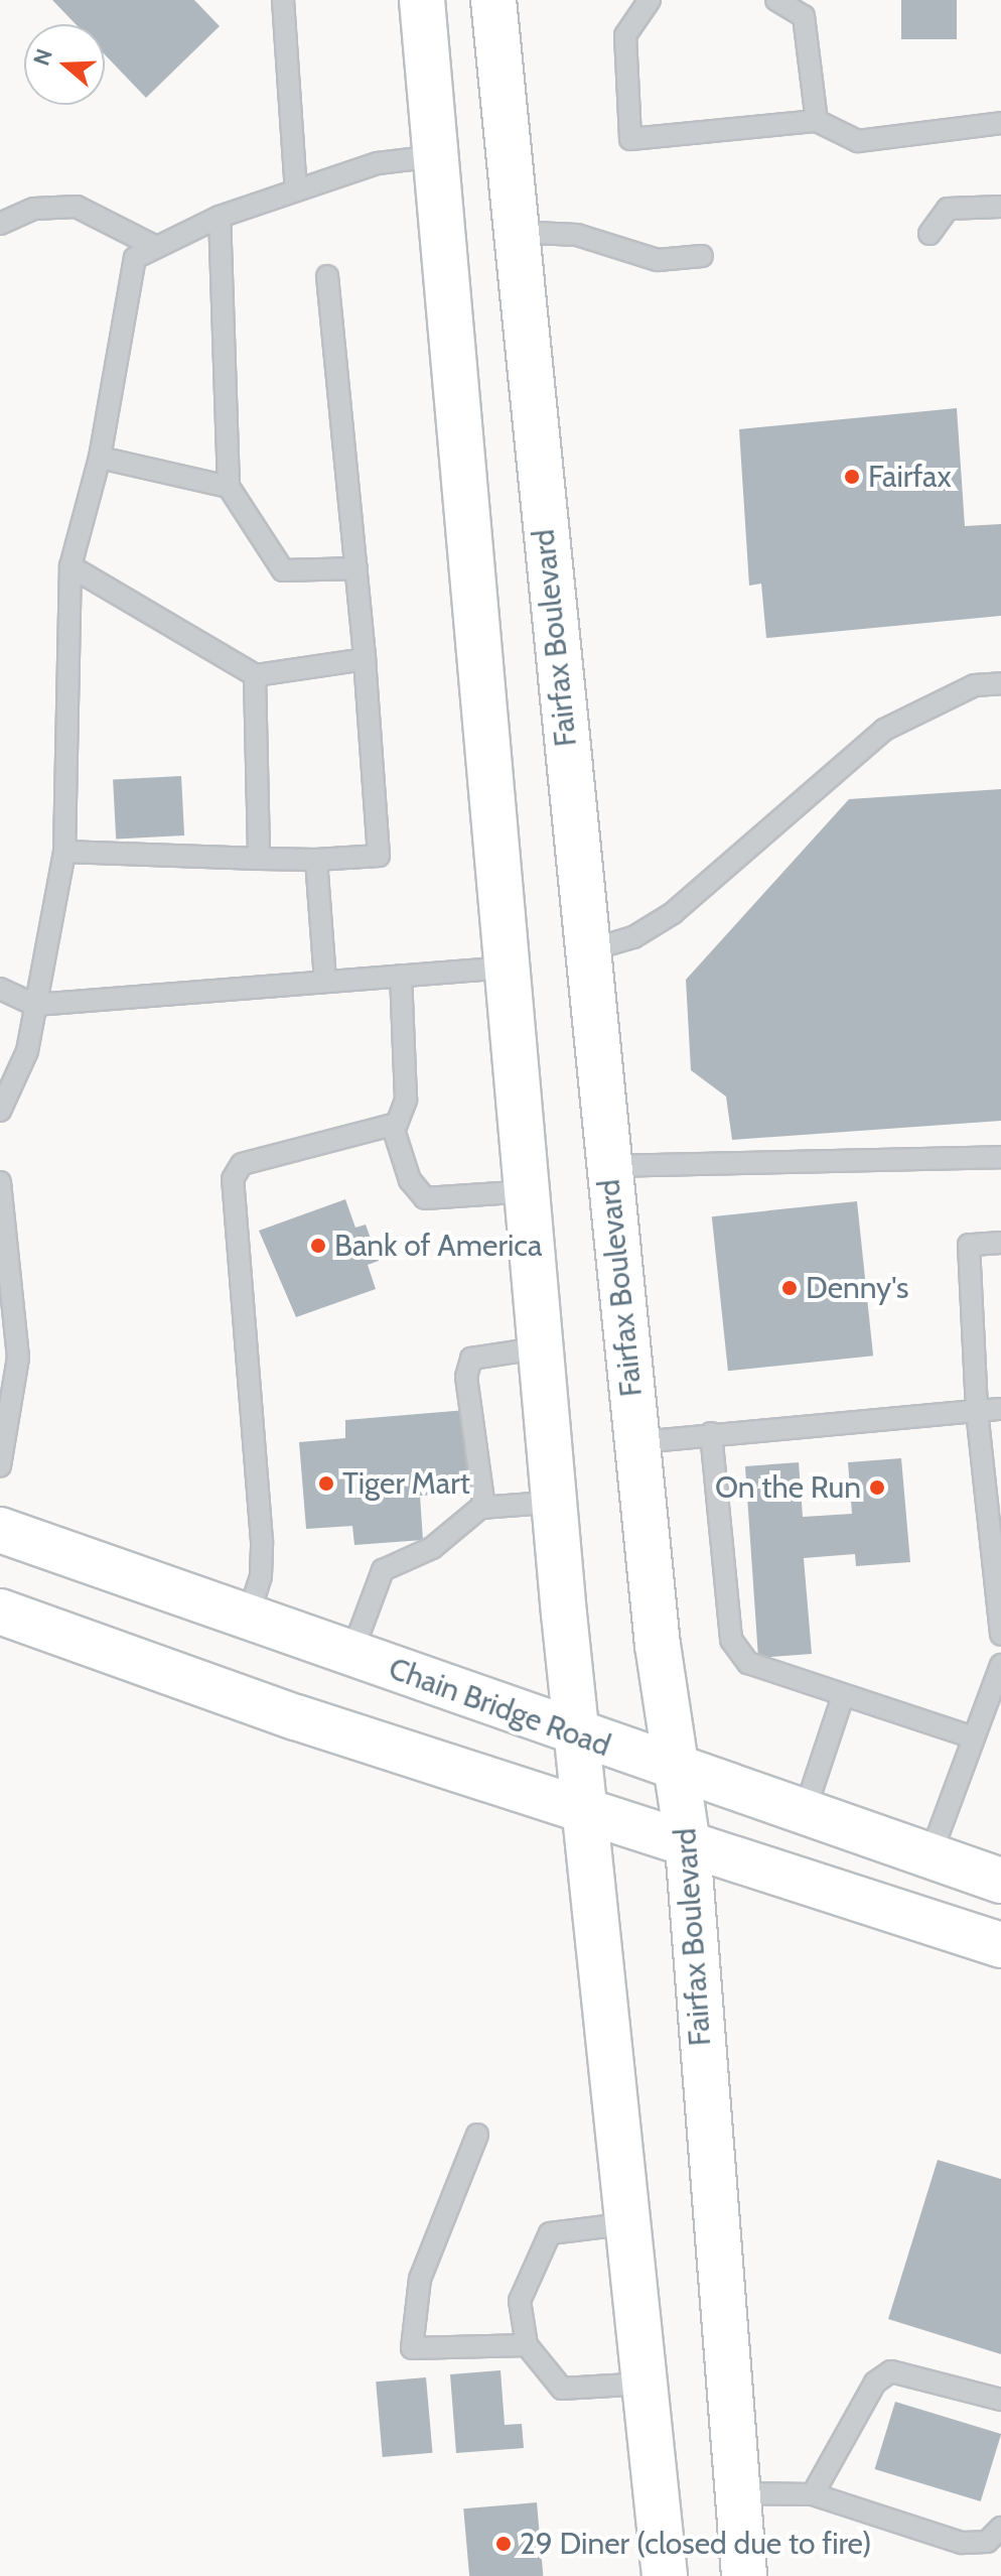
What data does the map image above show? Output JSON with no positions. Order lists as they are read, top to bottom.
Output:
{
  "streets": {
    "main road": ["Fairfax Boulevard", "Chain Bridge Road"]
  },
  "crossings": [
    ["Fairfax Boulevard", "Chain Bridge Road"]
  ],
  "places": [
    "Fairfax",
    "Bank of America",
    "Denny's",
    "Tiger Mart",
    "On the Run",
    "29 Diner (closed due to fire)"
  ],
  "north": "left"
}
